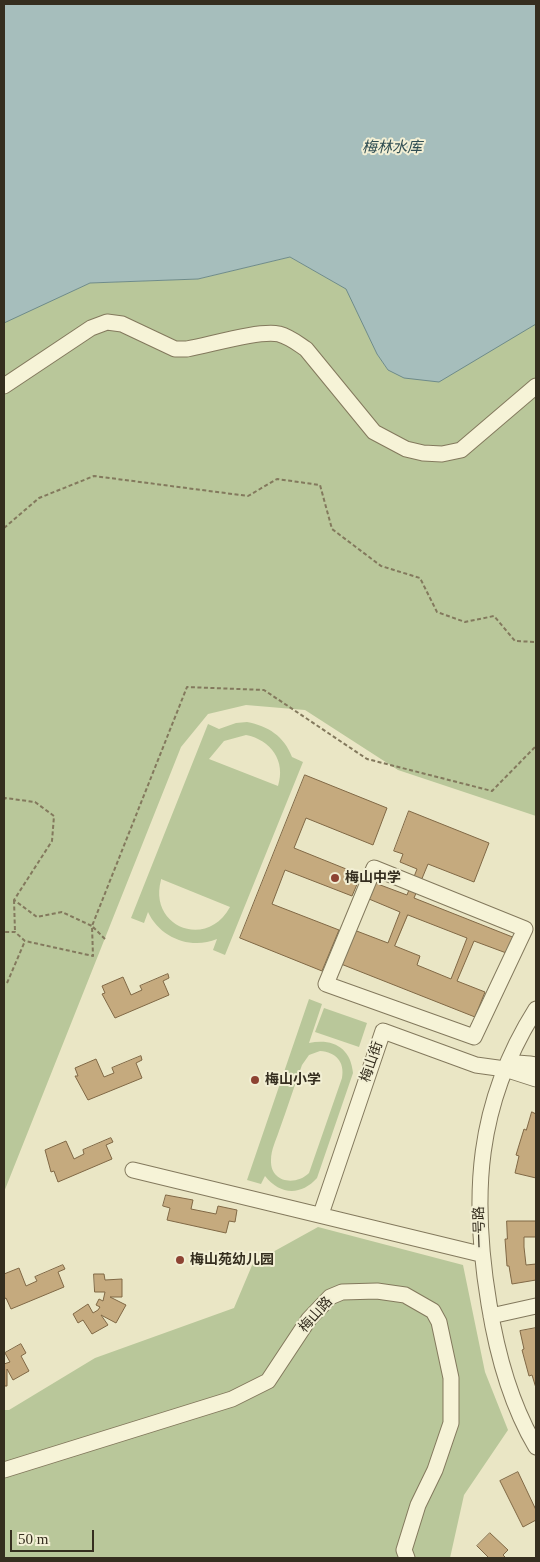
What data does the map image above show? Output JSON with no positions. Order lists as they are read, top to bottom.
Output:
{
  "streets": {
    "street": ["梅山街", "一号路", "梅山路"]
  },
  "crossings": [
    ["梅山街", "一号路"]
  ],
  "water": ["梅林水库"],
  "places": ["梅山中学", "梅山小学", "梅山苑幼儿园"],
  "scale_bar": "50 m"
}
